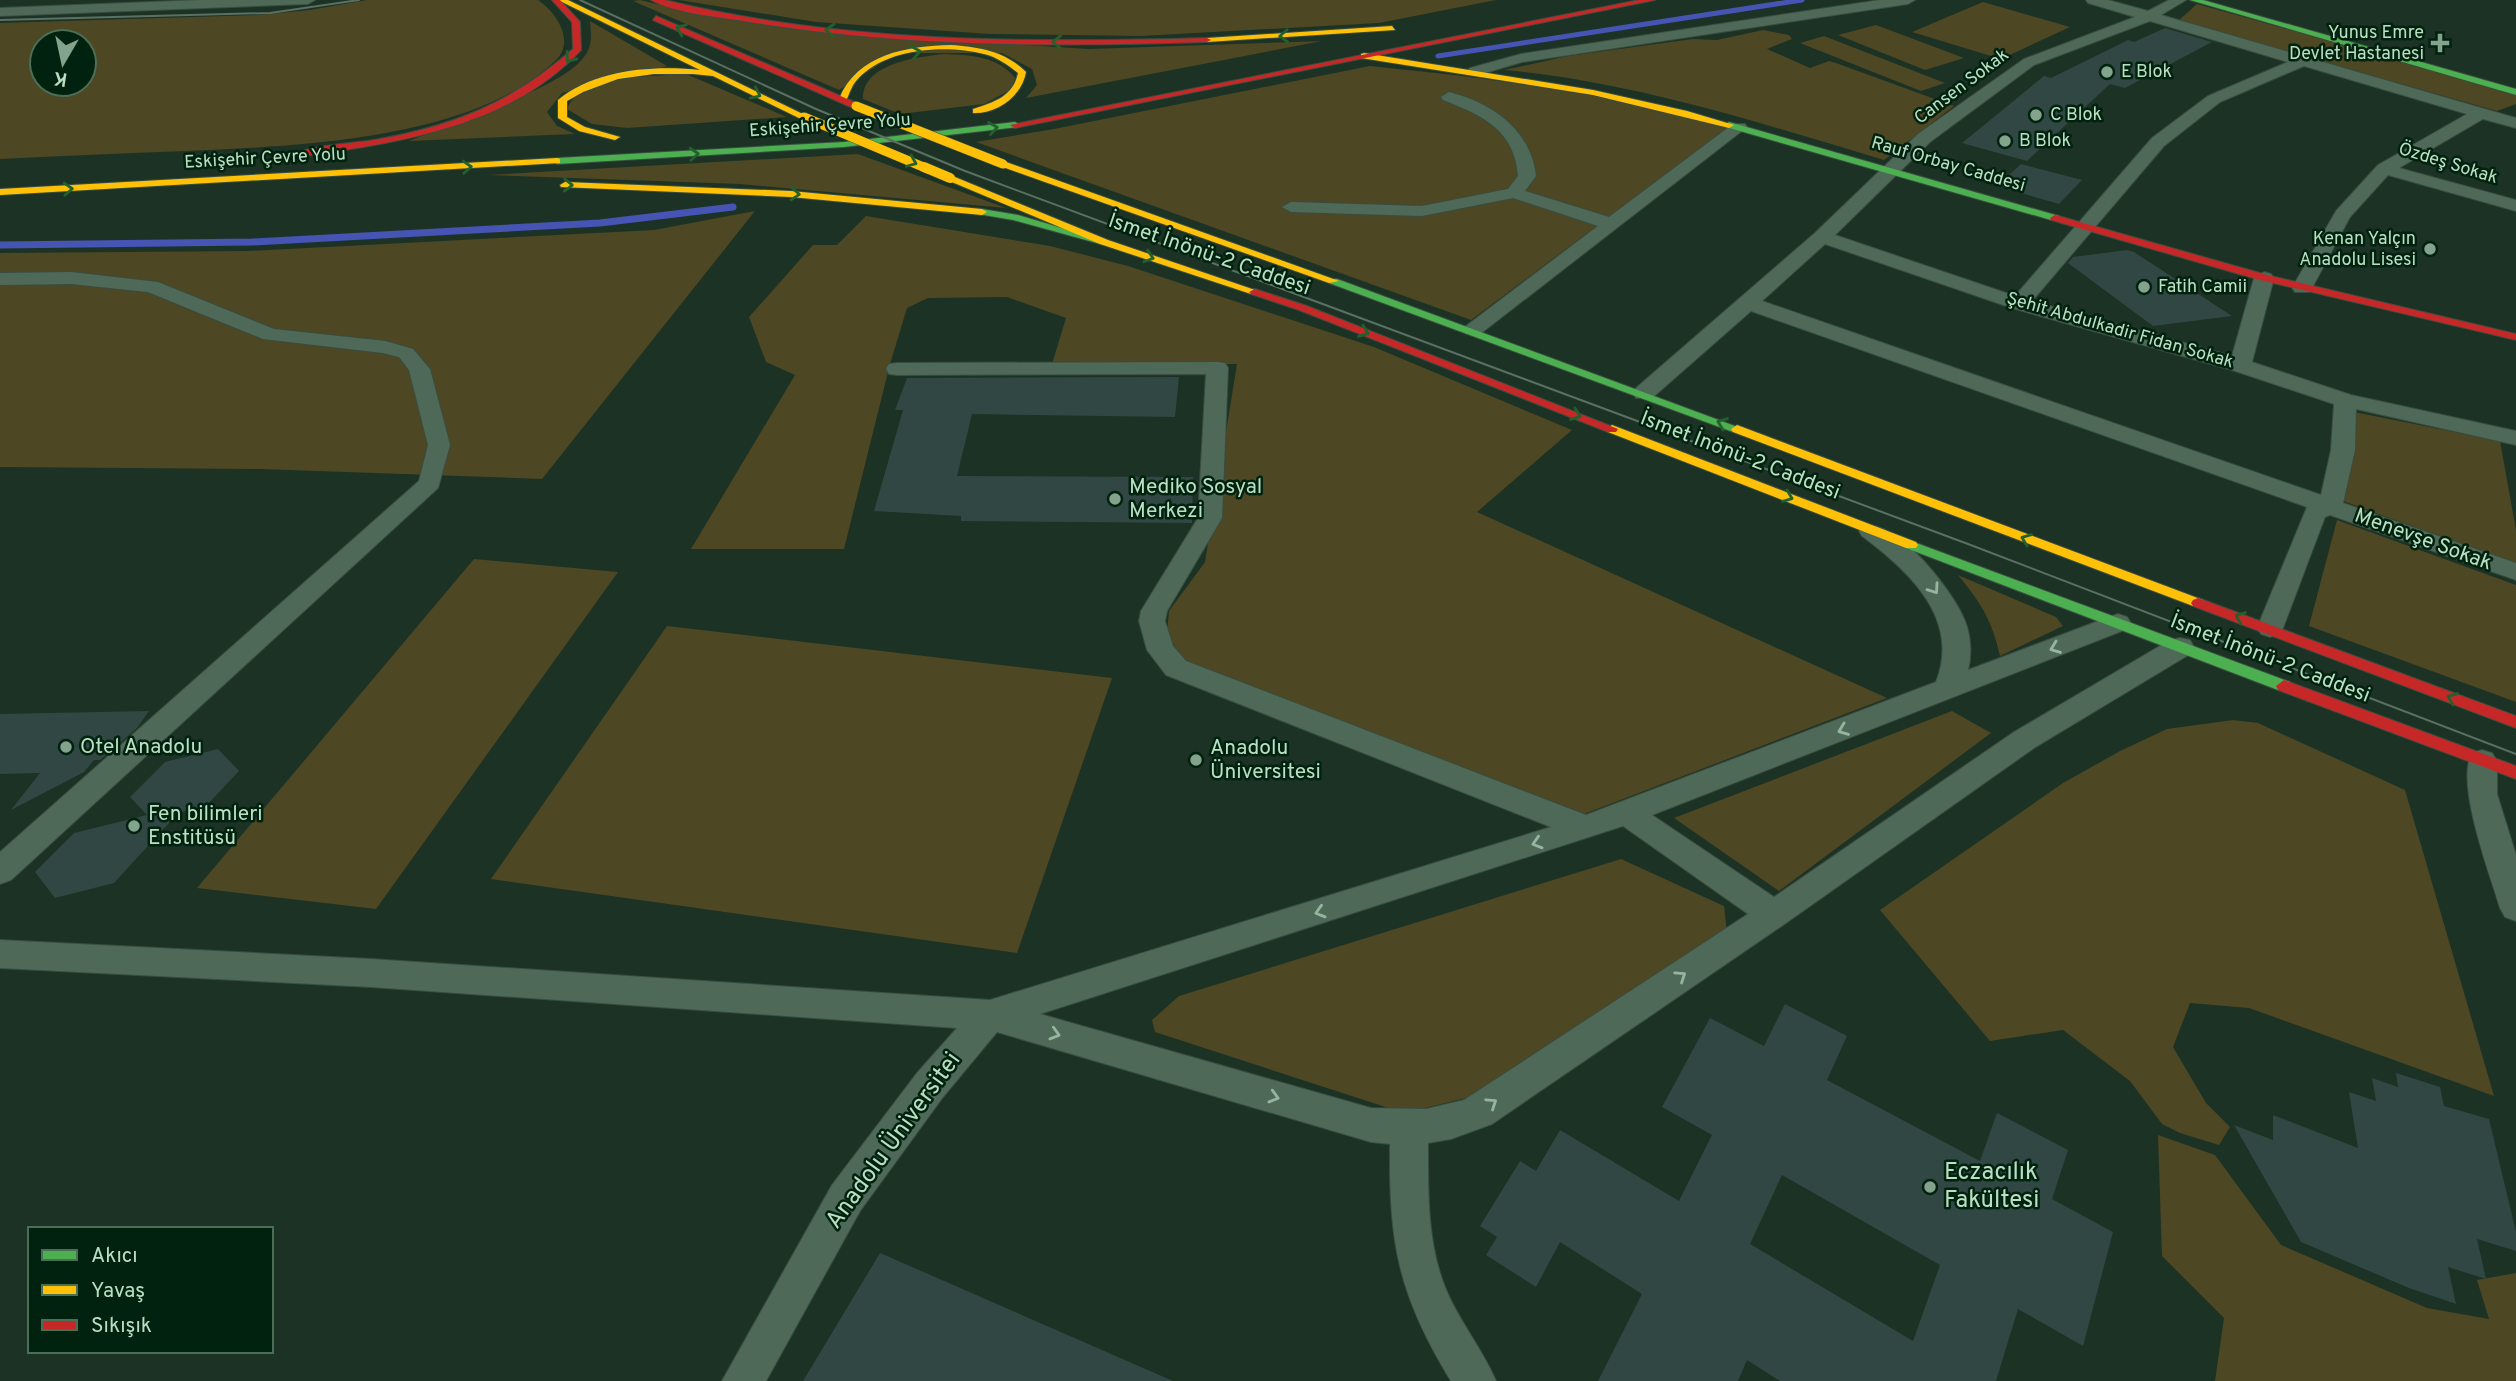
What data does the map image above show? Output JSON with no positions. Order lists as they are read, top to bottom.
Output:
{
  "streets": {
    "main road": ["Eskişehir Çevre Yolu", "Rauf Orbay Caddesi", "İsmet İnönü-2 Caddesi"],
    "street": [
      "Cansen Sokak",
      "Özdeş Sokak",
      "Şehit Abdulkadir Fidan Sokak",
      "Menevşe Sokak",
      "Anadolu Üniversitei"
    ]
  },
  "crossings": [
    ["Cansen Sokak", "Rauf Orbay Caddesi"],
    ["Eskişehir Çevre Yolu", "Rauf Orbay Caddesi"]
  ],
  "places": {
    "health": ["Yunus Emre Devlet Hastanesi"],
    "other": [
      "E Blok",
      "C Blok",
      "B Blok",
      "Kenan Yalçın Anadolu Lisesi",
      "Fatih Camii",
      "Mediko Sosyal Merkezi",
      "Otel Anadolu",
      "Anadolu Üniversitesi",
      "Fen bilimleri Enstitüsü",
      "Eczacılık Fakültesi"
    ]
  },
  "legend": ["Akıcı", "Yavaş", "Sıkışık"],
  "north": "bottom"
}
